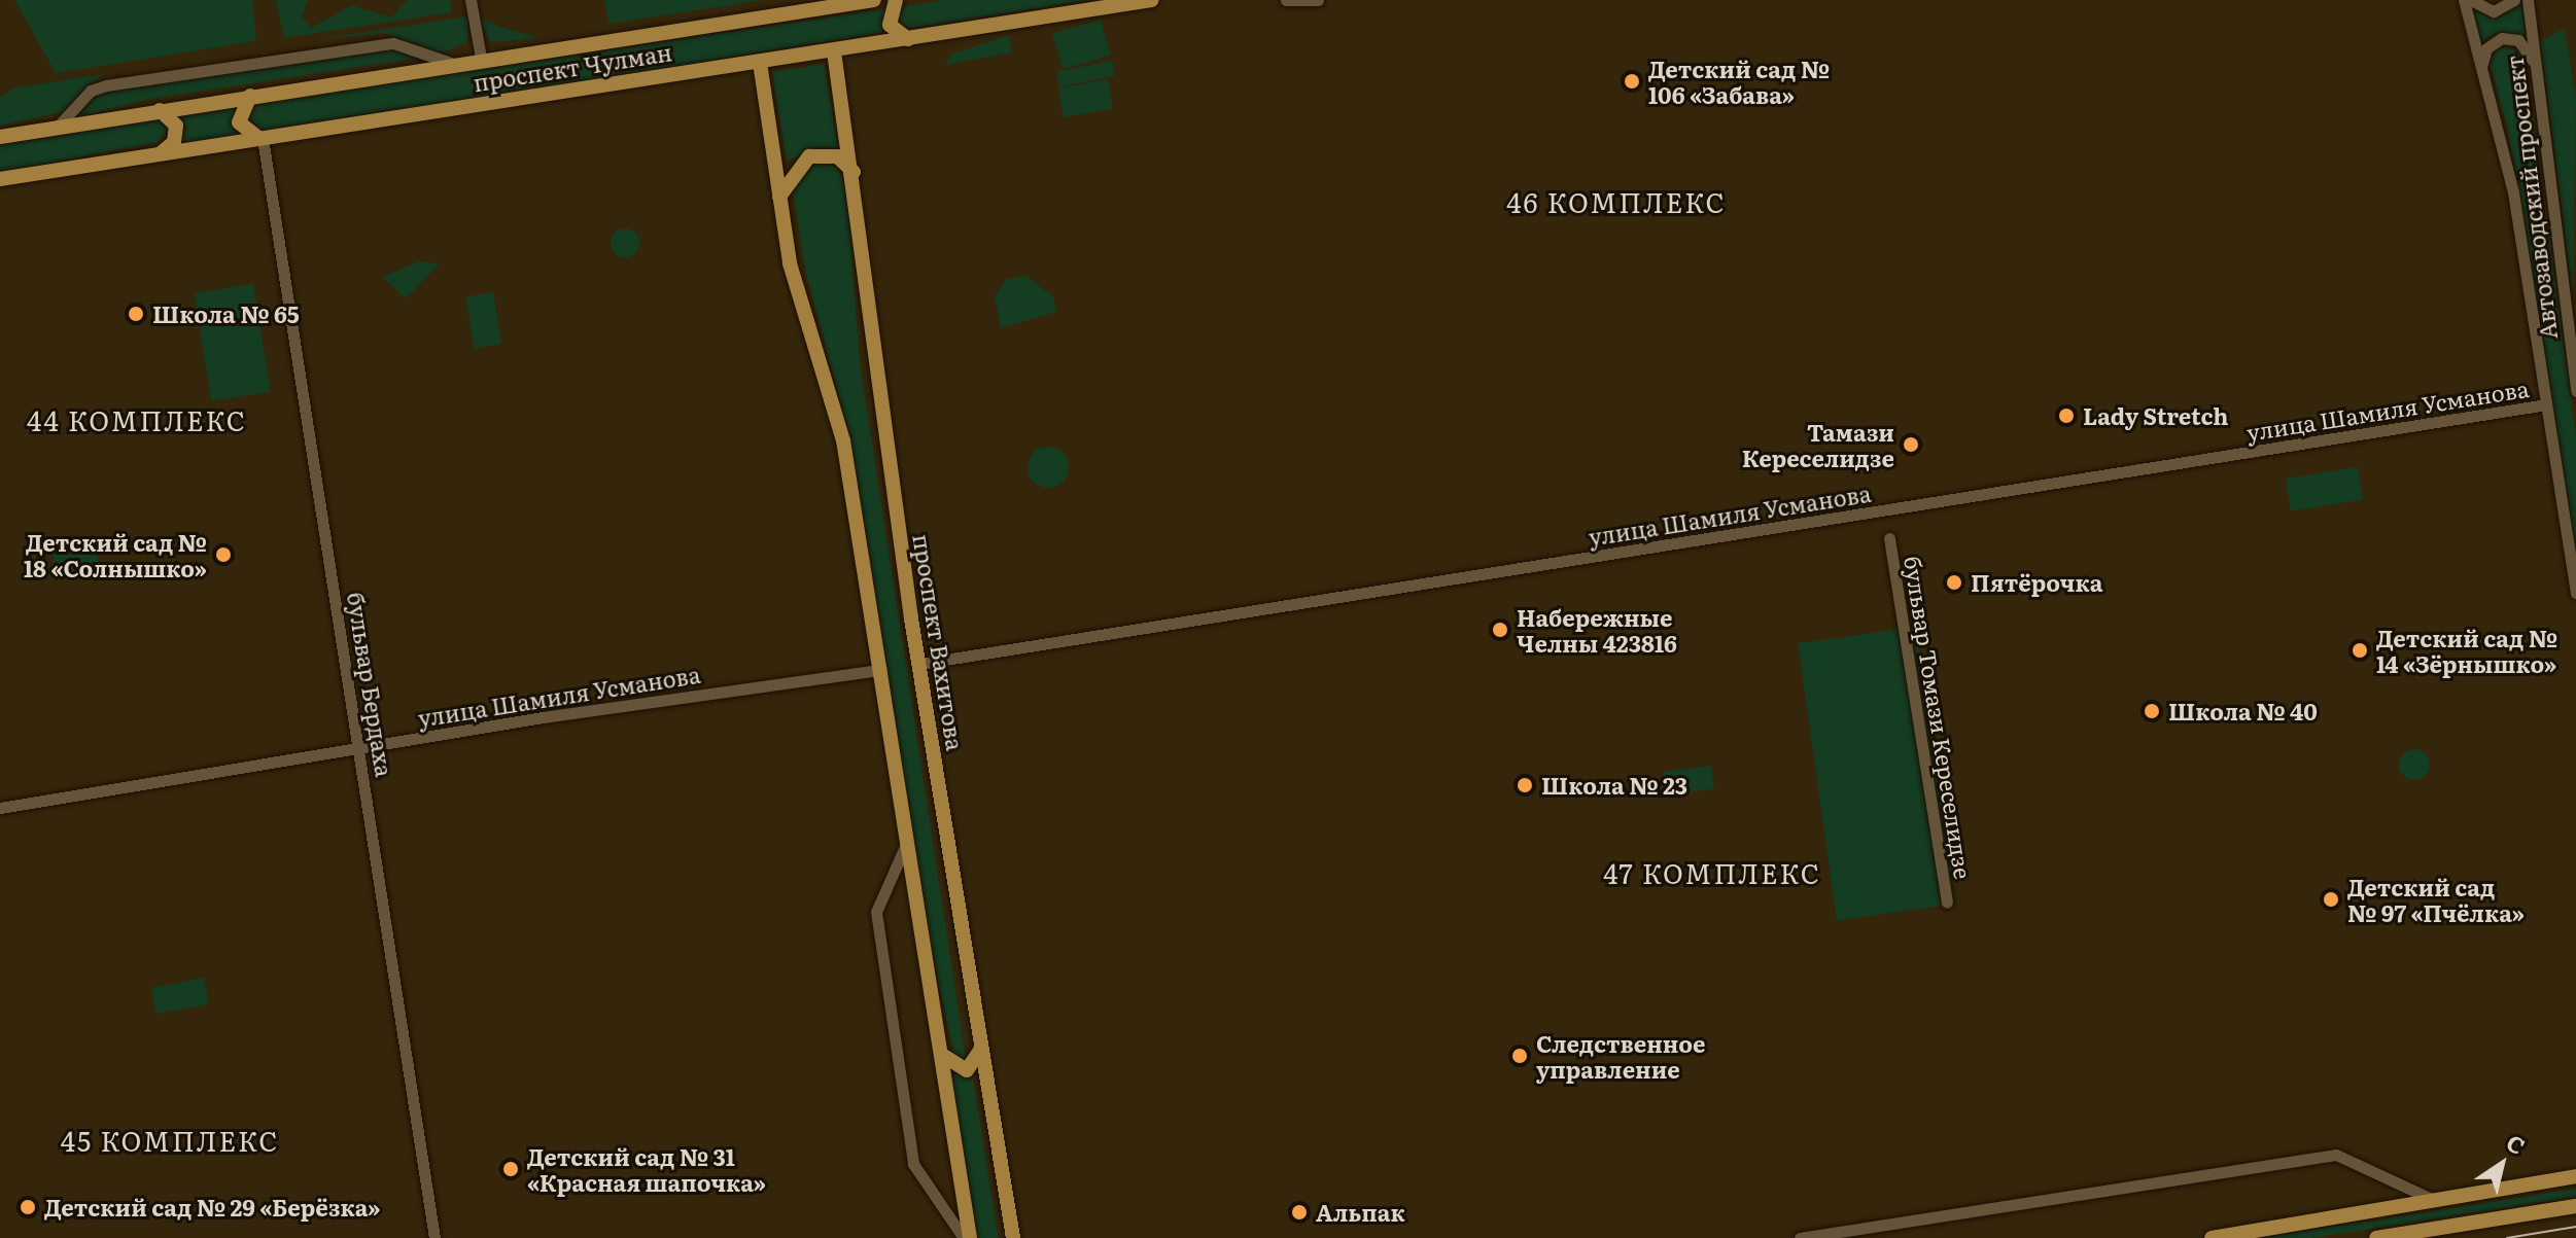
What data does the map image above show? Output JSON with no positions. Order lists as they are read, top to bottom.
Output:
{
  "streets": {
    "main road": ["проспект Чулман", "проспект Вахитова"],
    "street": [
      "Автозаводский проспект",
      "улица Шамиля Усманова",
      "бульвар Бердаха",
      "бульвар Томази Кереселидзе"
    ]
  },
  "crossings": [
    ["проспект Чулман", "проспект Вахитова"],
    ["проспект Чулман", "бульвар Бердаха"],
    ["Автозаводский проспект", "улица Шамиля Усманова"],
    ["улица Шамиля Усманова", "проспект Вахитова"],
    ["улица Шамиля Усманова", "бульвар Бердаха"]
  ],
  "districts": [
    "46 КОМПЛЕКС",
    "44 КОМПЛЕКС",
    "47 КОМПЛЕКС",
    "45 КОМПЛЕКС"
  ],
  "places": [
    "Детский сад № 106 «Забава»",
    "Школа № 65",
    "Lady Stretch",
    "Тамази Кереселидзе",
    "Детский сад № 18 «Солнышко»",
    "Пятёрочка",
    "Набережные Челны 423816",
    "Детский сад № 14 «Зёрнышко»",
    "Школа № 40",
    "Школа № 23",
    "Детский сад № 97 «Пчёлка»",
    "Следственное управление",
    "Детский сад № 31 «Красная шапочка»",
    "Детский сад № 29 «Берёзка»",
    "Альпак"
  ],
  "north": "top right"
}
